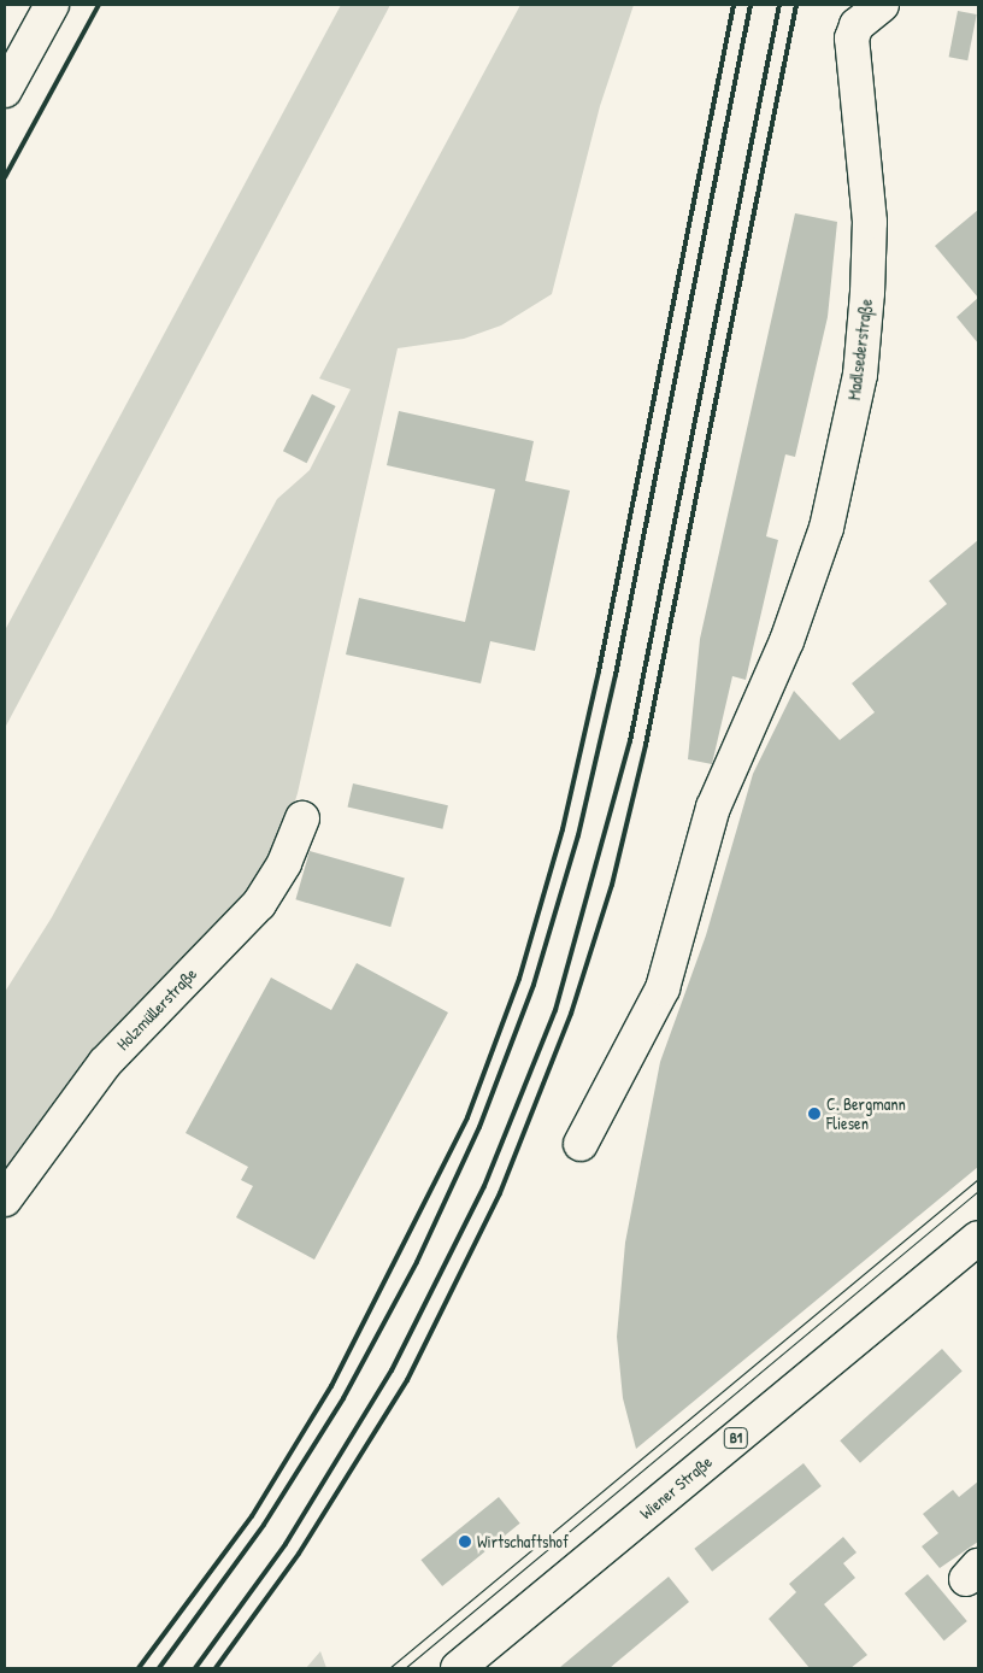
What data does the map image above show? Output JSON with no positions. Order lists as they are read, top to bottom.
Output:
{
  "streets": {
    "street": [
      "Madlsederstraße",
      "Holzmüllerstraße",
      "B1",
      "Wiener Straße"
    ]
  },
  "places": ["C. Bergmann Fliesen", "Wirtschaftshof"]
}
